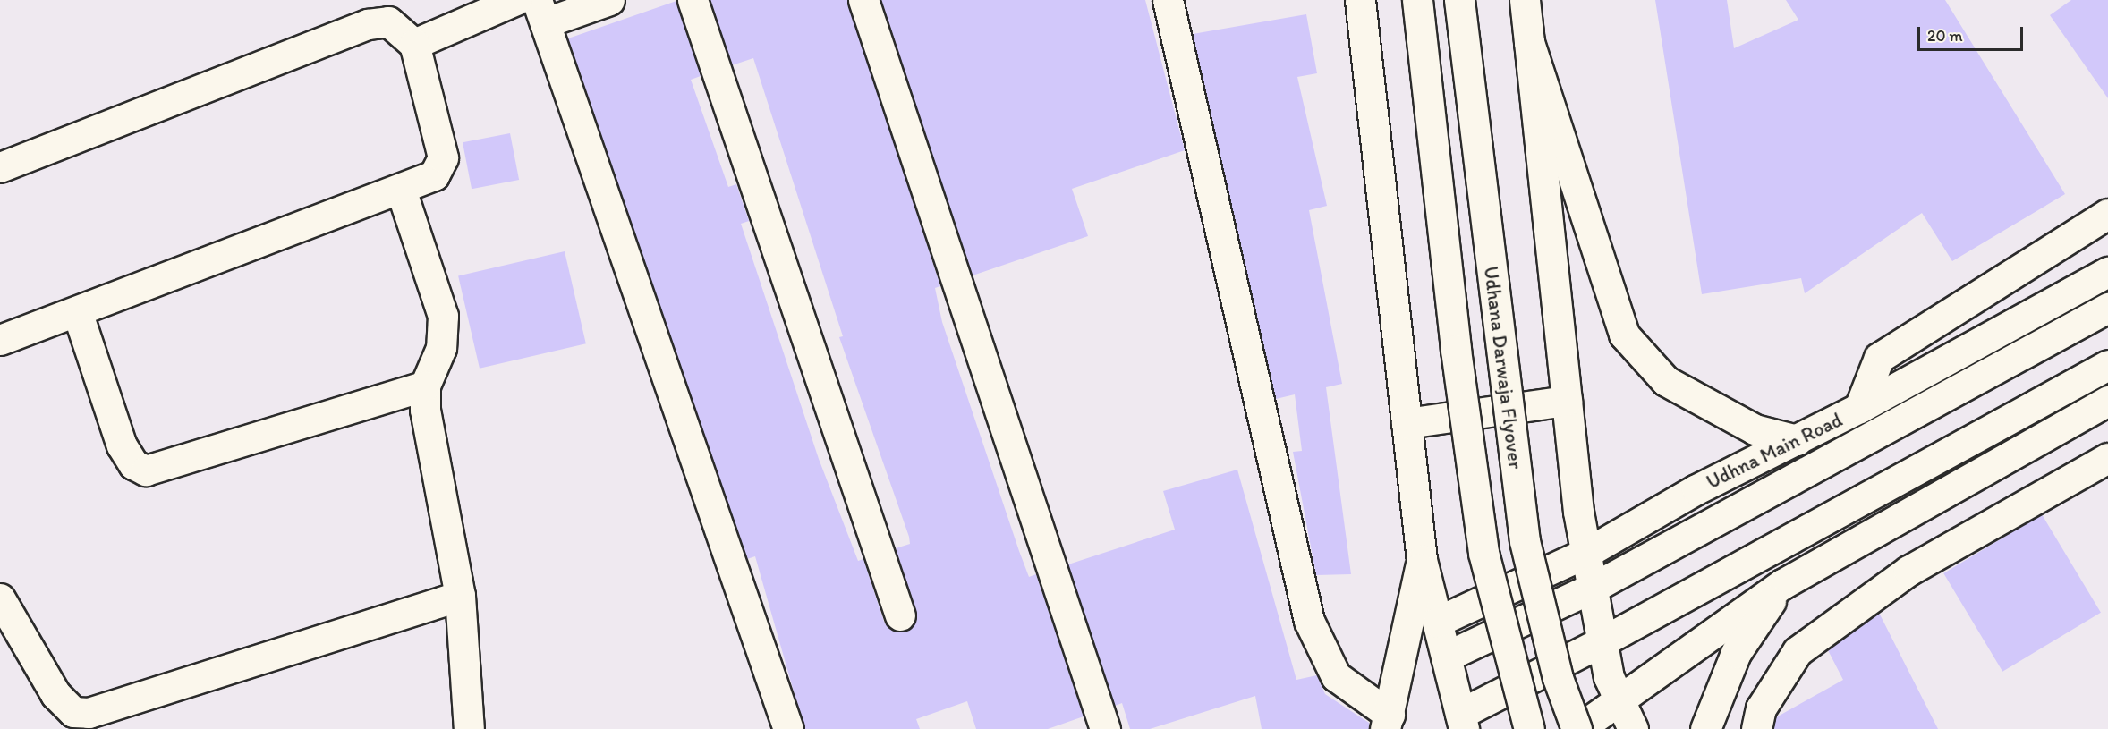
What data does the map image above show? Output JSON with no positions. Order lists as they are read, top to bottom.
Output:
{
  "streets": {
    "main road": ["Udhana Darwaja Flyover", "Udhna Main Road"]
  },
  "scale_bar": "20 m"
}
